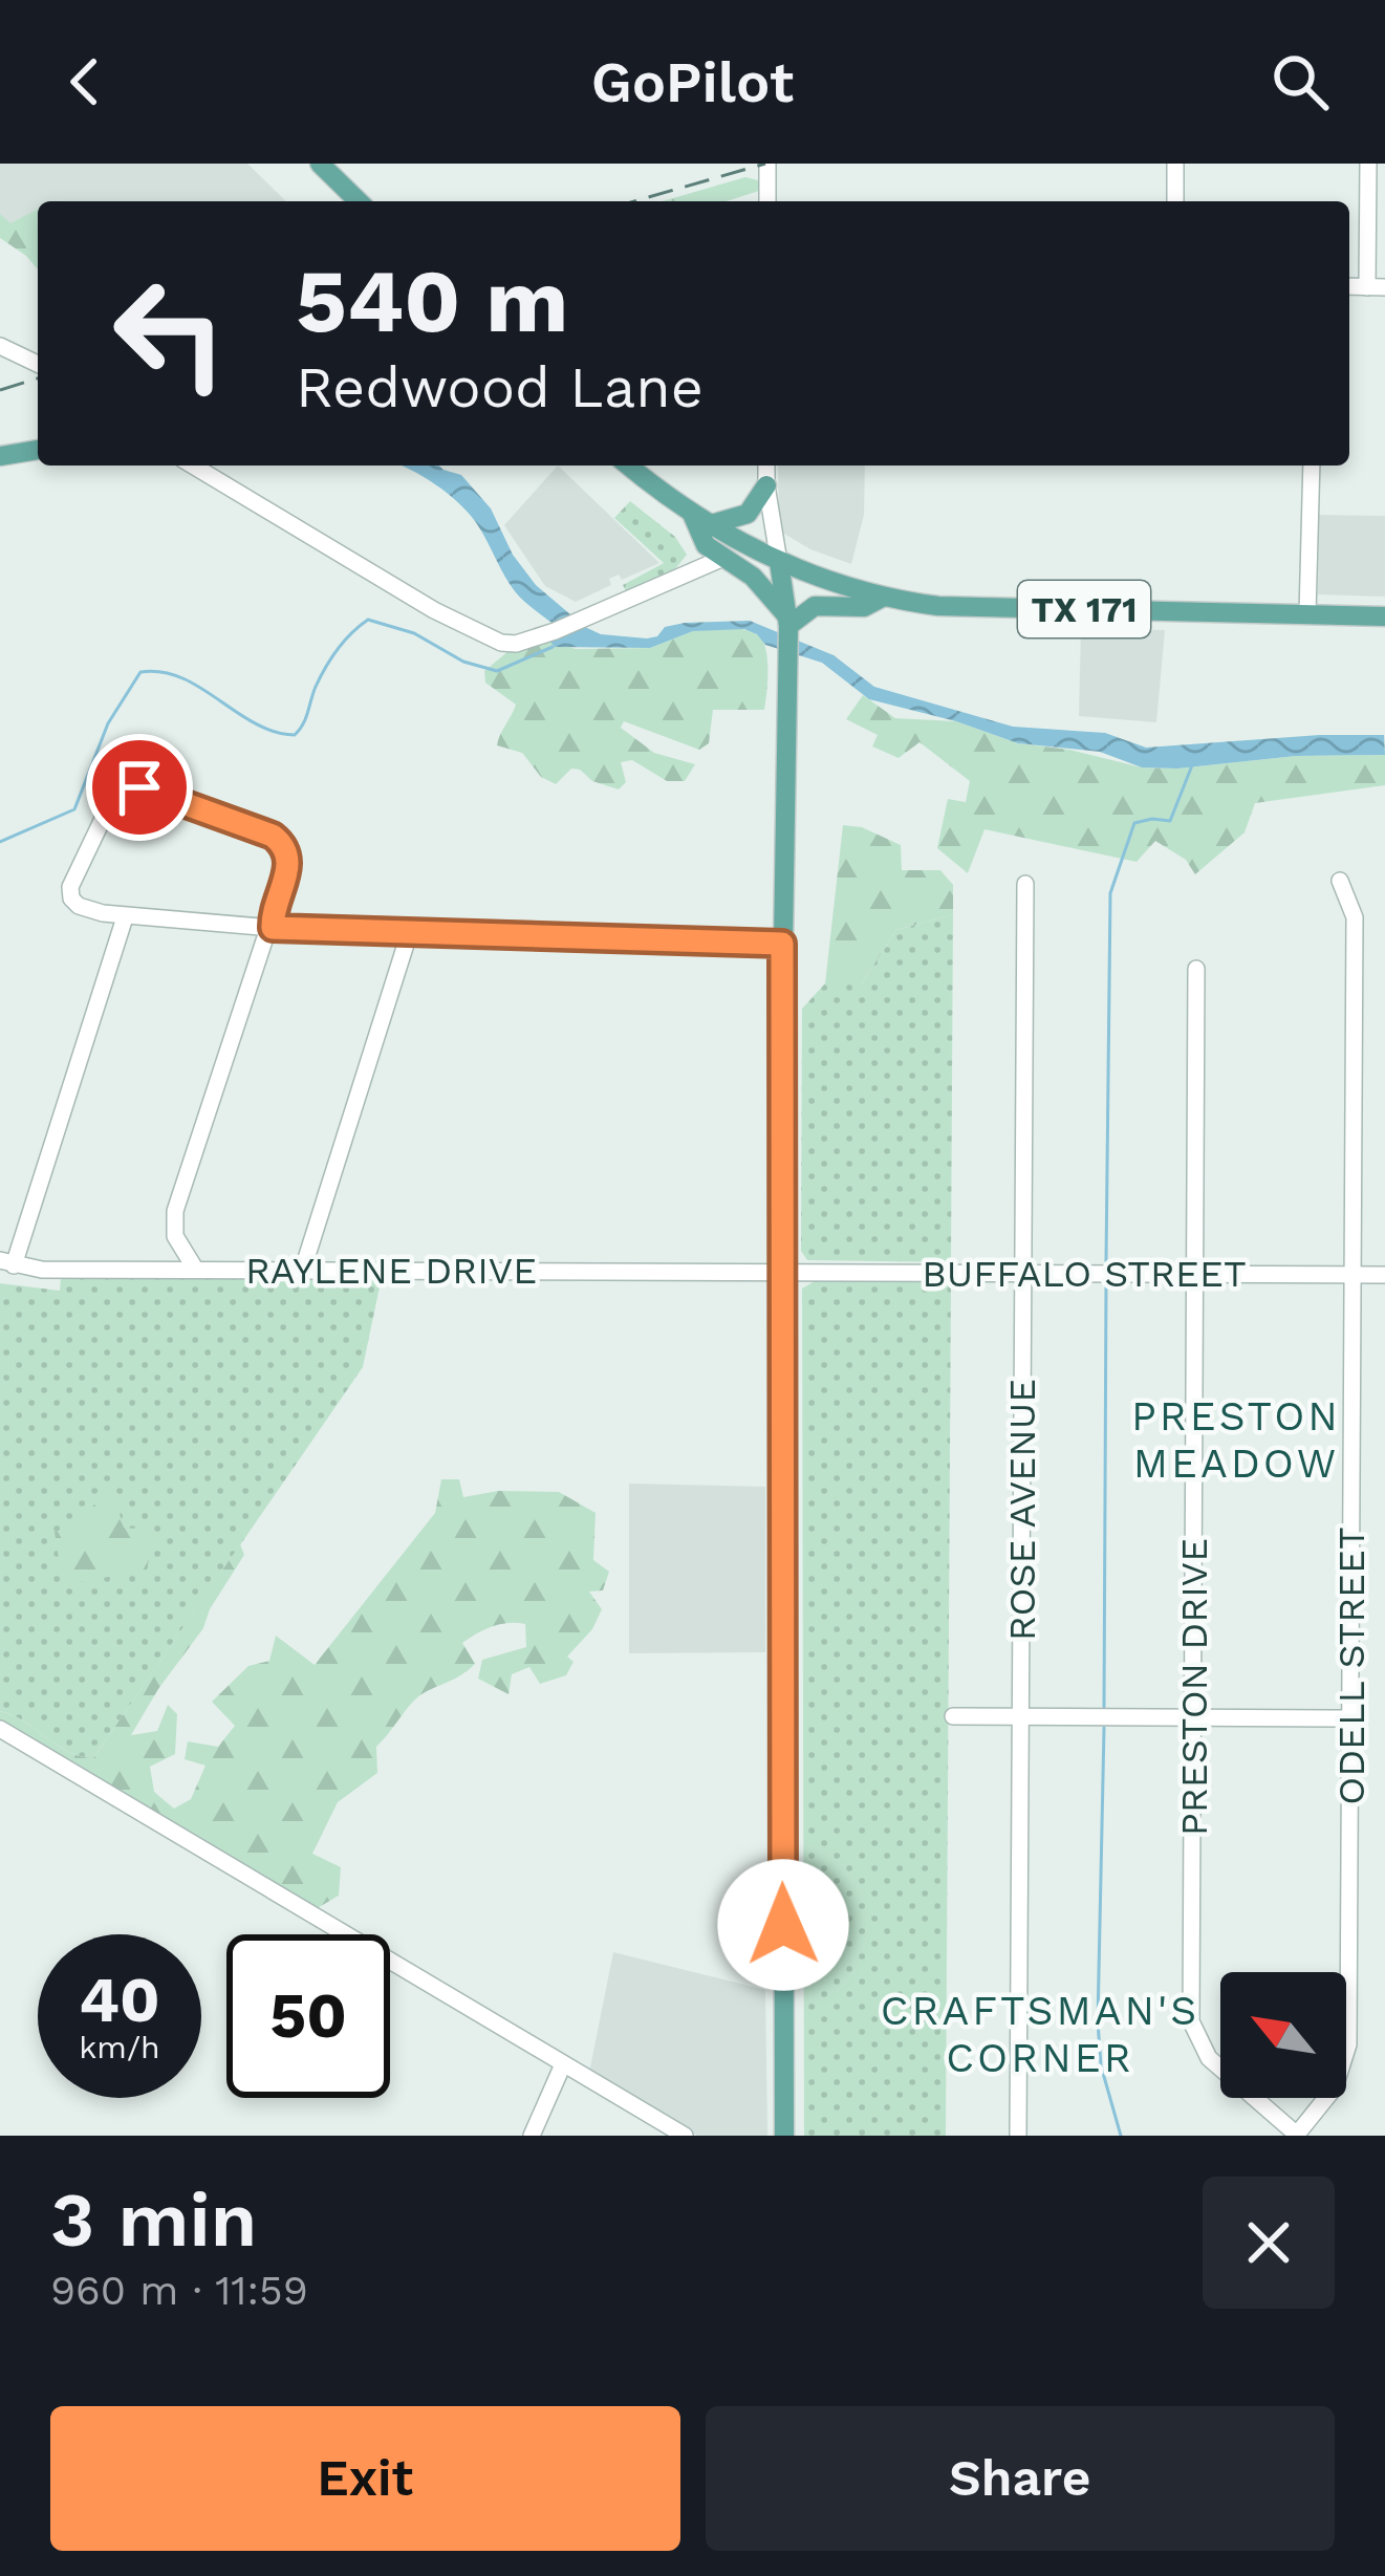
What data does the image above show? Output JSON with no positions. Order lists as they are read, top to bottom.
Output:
{
  "streets": {
    "main road": ["TX 171"],
    "street": [
      "RAYLENE DRIVE",
      "BUFFALO STREET",
      "ROSE AVENUE",
      "ODELL STREET",
      "PRESTON DRIVE"
    ]
  },
  "crossings": [
    ["RAYLENE DRIVE", "BUFFALO STREET"],
    ["BUFFALO STREET", "ROSE AVENUE"],
    ["BUFFALO STREET", "ODELL STREET"],
    ["BUFFALO STREET", "PRESTON DRIVE"],
    ["ODELL STREET", "PRESTON DRIVE"]
  ],
  "districts": ["PRESTON MEADOW", "CRAFTSMAN'S CORNER"],
  "north": "top left",
  "page": {
    "header": "GoPilot",
    "turn": ["540 m", "Redwood Lane"],
    "speed": "40 km/h",
    "limit": "50",
    "heading": ["3 min", "960 m · 11:59"],
    "buttons": ["Exit", "Share"]
  }
}
